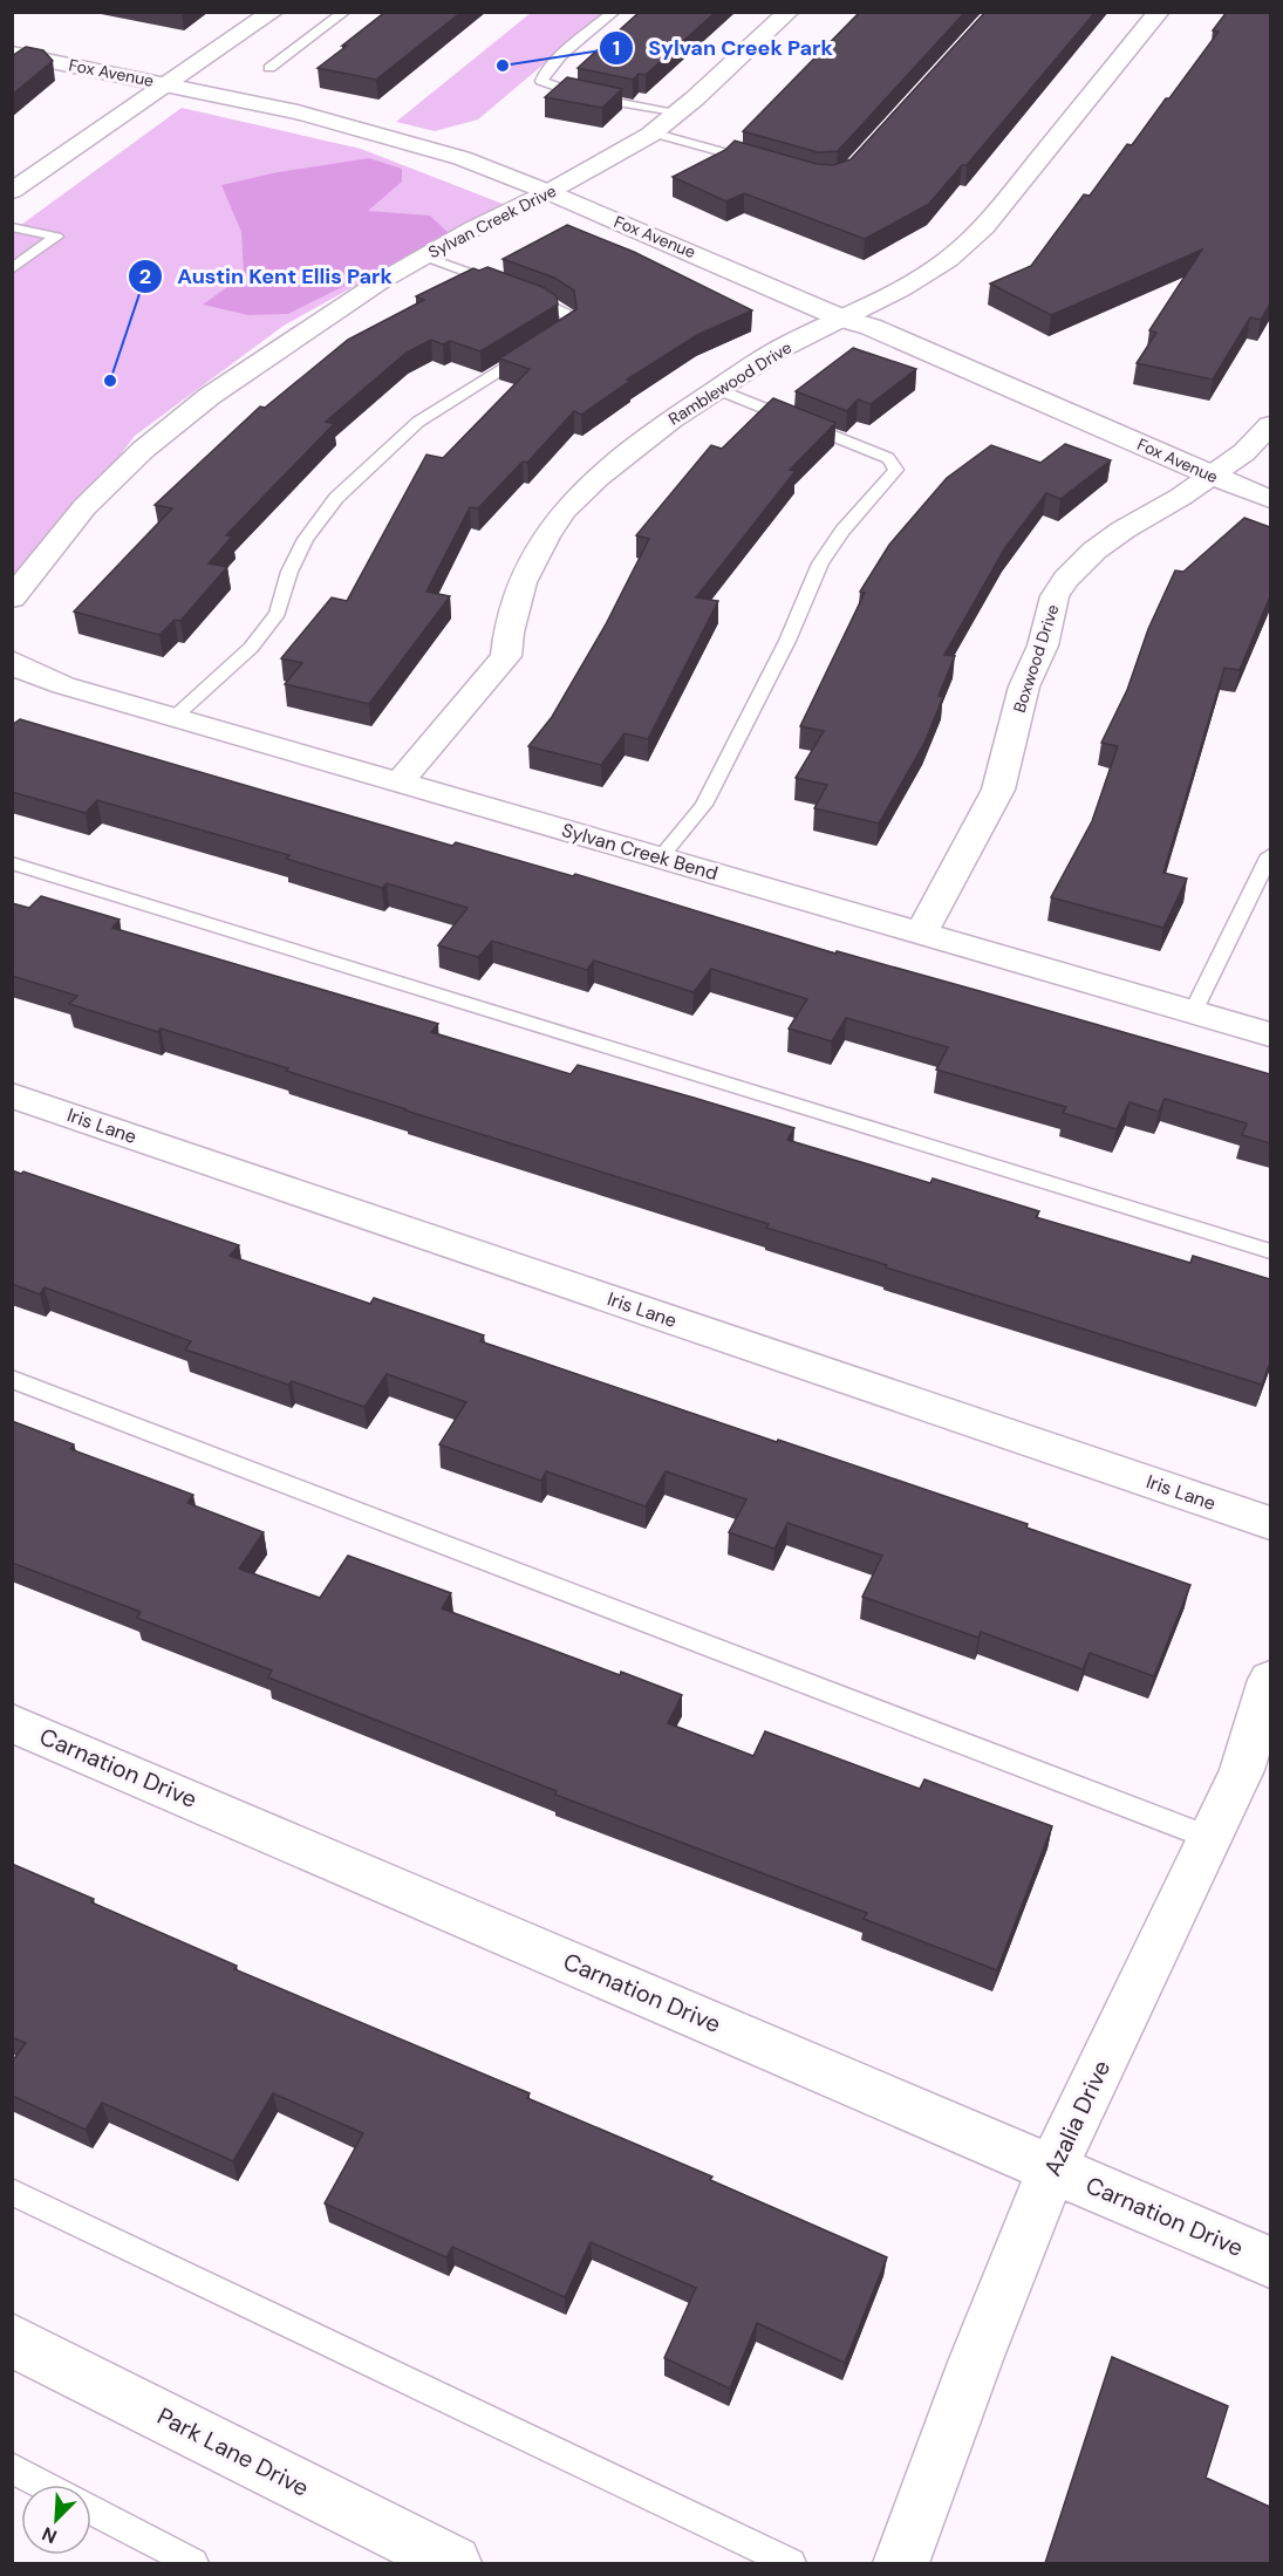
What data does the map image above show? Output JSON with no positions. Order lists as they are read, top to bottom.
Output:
{
  "streets": {
    "street": [
      "Fox Avenue",
      "Sylvan Creek Drive",
      "Ramblewood Drive",
      "Boxwood Drive",
      "Sylvan Creek Bend",
      "Iris Lane",
      "Carnation Drive",
      "Azalia Drive",
      "Park Lane Drive"
    ]
  },
  "crossings": [
    ["Fox Avenue", "Sylvan Creek Drive"],
    ["Fox Avenue", "Ramblewood Drive"],
    ["Fox Avenue", "Boxwood Drive"],
    ["Ramblewood Drive", "Sylvan Creek Bend"],
    ["Boxwood Drive", "Sylvan Creek Bend"],
    ["Carnation Drive", "Azalia Drive"]
  ],
  "places": ["Sylvan Creek Park", "Austin Kent Ellis Park"],
  "north": "bottom left"
}
